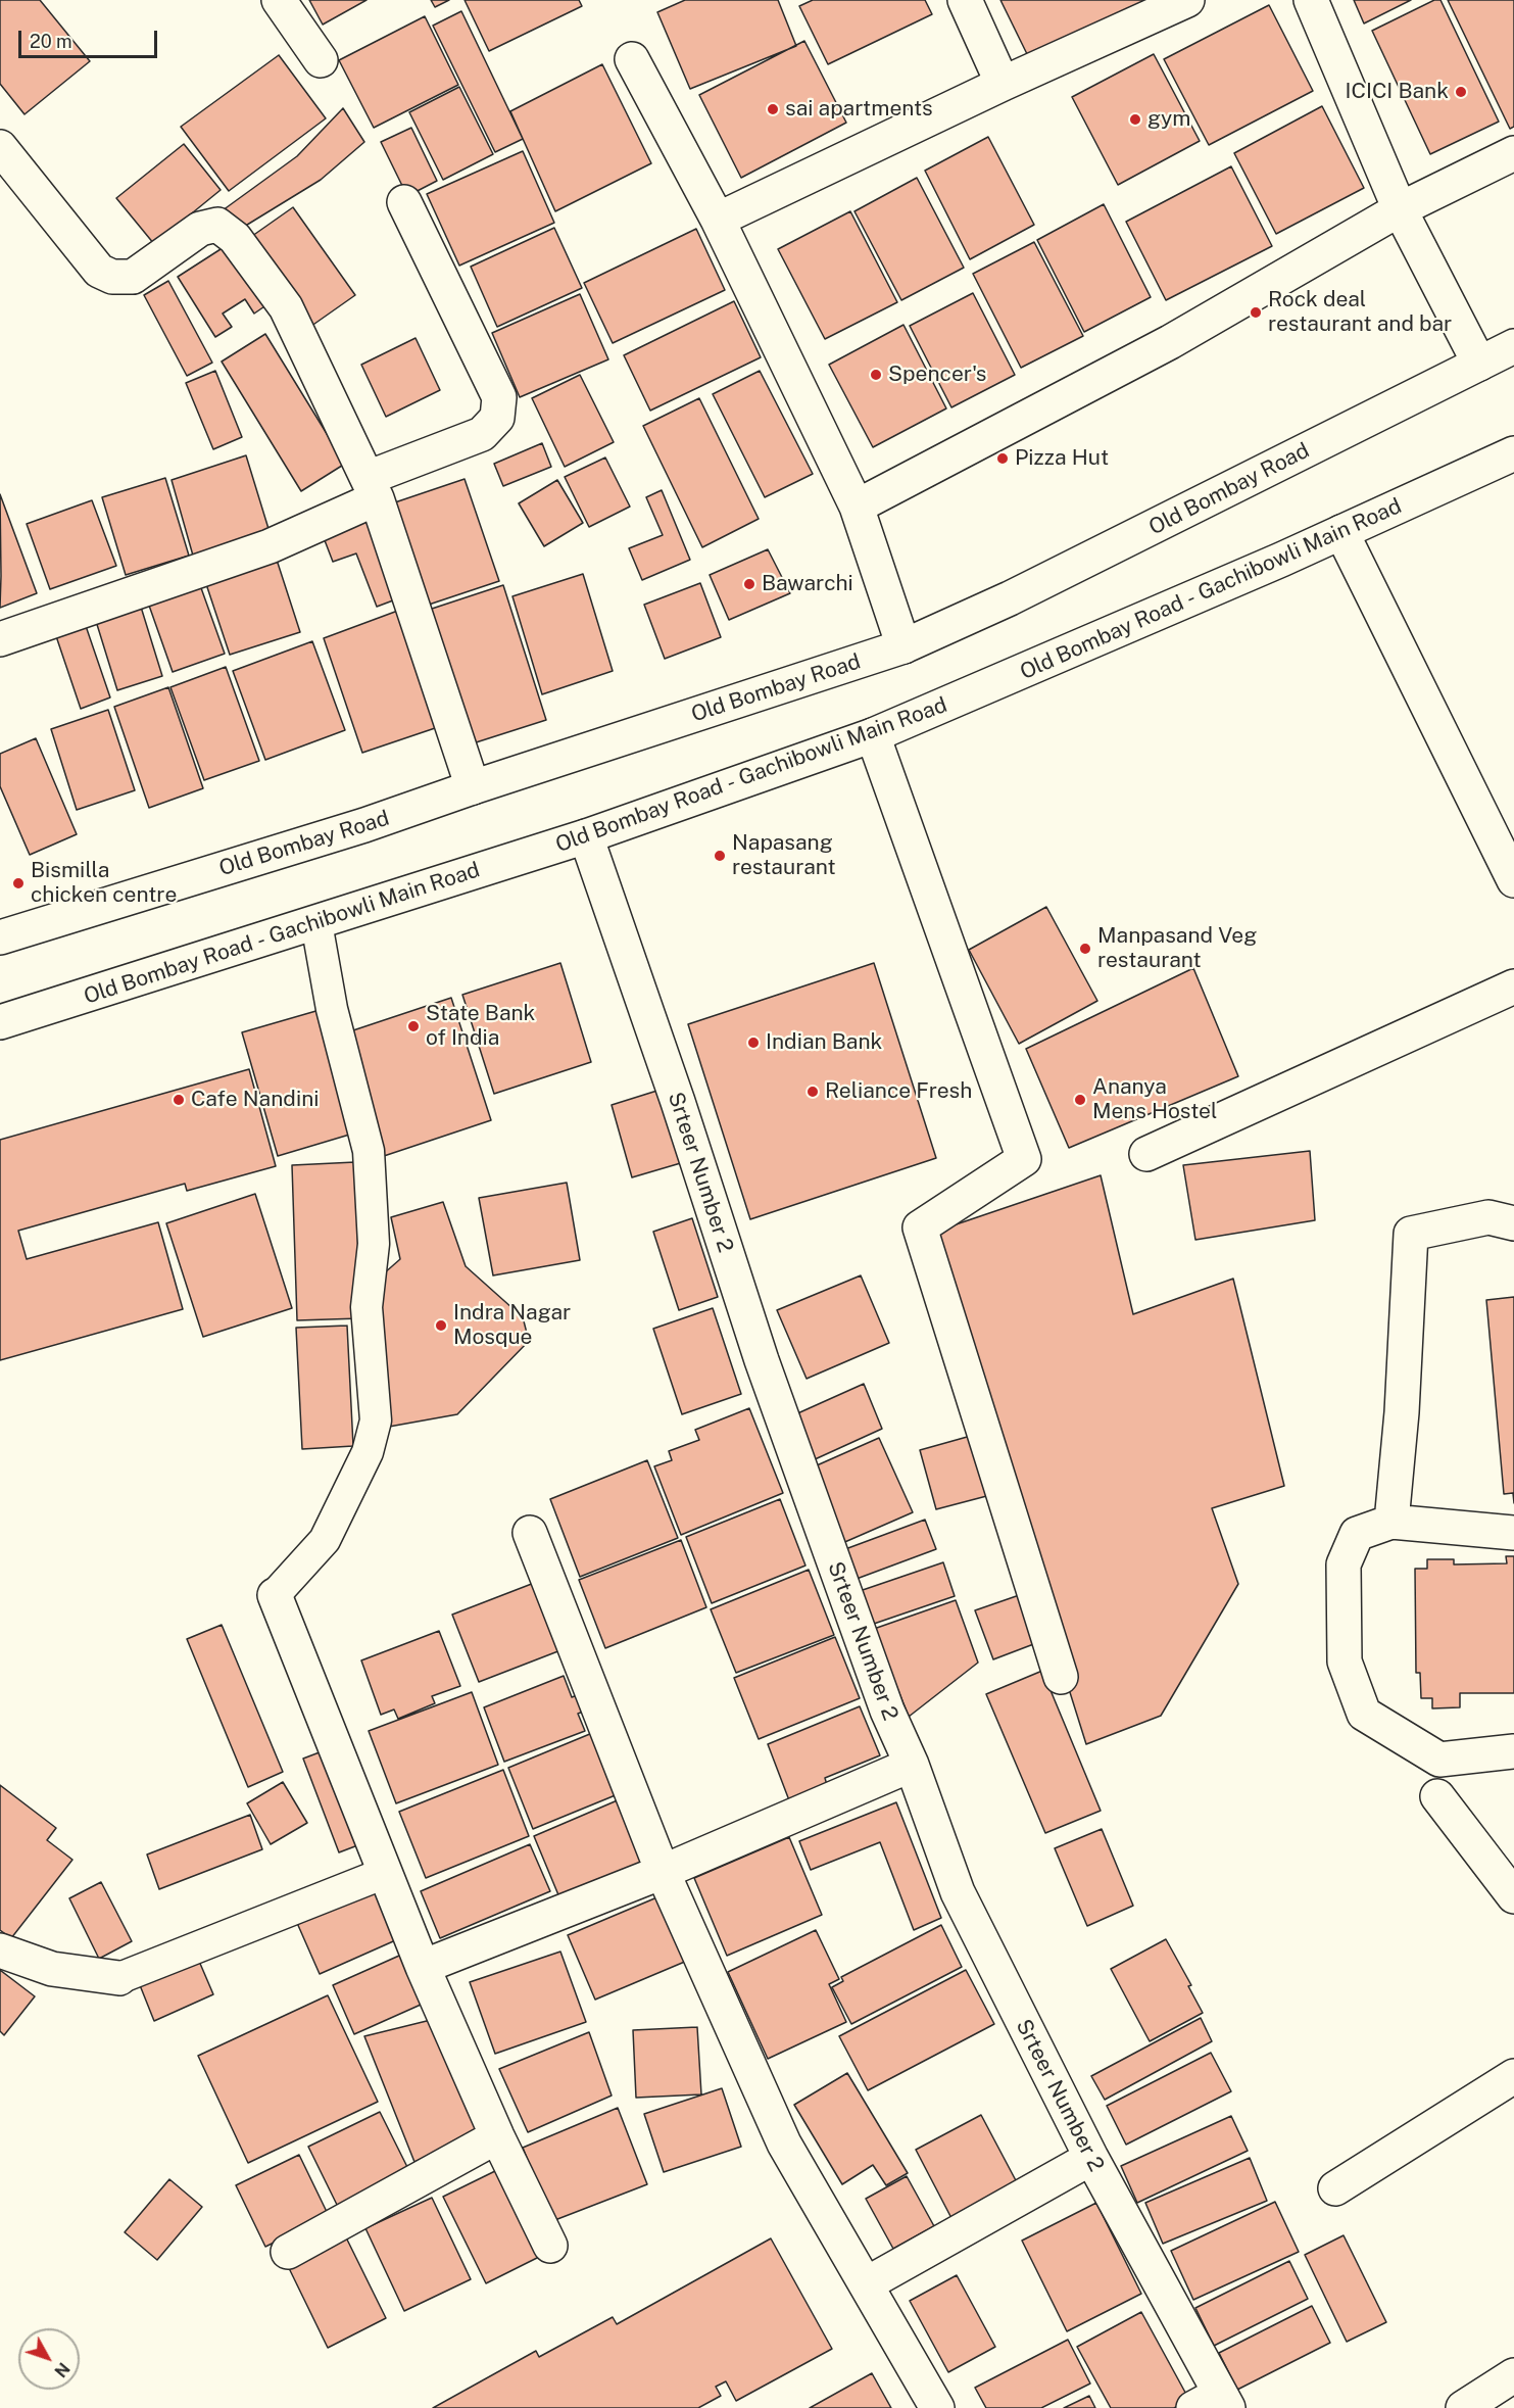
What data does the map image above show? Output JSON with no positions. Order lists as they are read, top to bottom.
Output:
{
  "streets": {
    "street": ["Old Bombay Road", "Old Bombay Road - Gachibowli Main Road", "Srteer Number 2"]
  },
  "crossings": [
    ["Old Bombay Road - Gachibowli Main Road", "Srteer Number 2"]
  ],
  "places": [
    "ICICI Bank",
    "sai apartments",
    "gym",
    "Rock deal restaurant and bar",
    "Spencer's",
    "Pizza Hut",
    "Bawarchi",
    "Napasang restaurant",
    "Bismilla chicken centre",
    "Manpasand Veg restaurant",
    "State Bank of India",
    "Indian Bank",
    "Reliance Fresh",
    "Cafe Nandini",
    "Ananya Mens Hostel",
    "Indra Nagar Mosque"
  ],
  "scale_bar": "20 m",
  "north": "bottom right"
}
